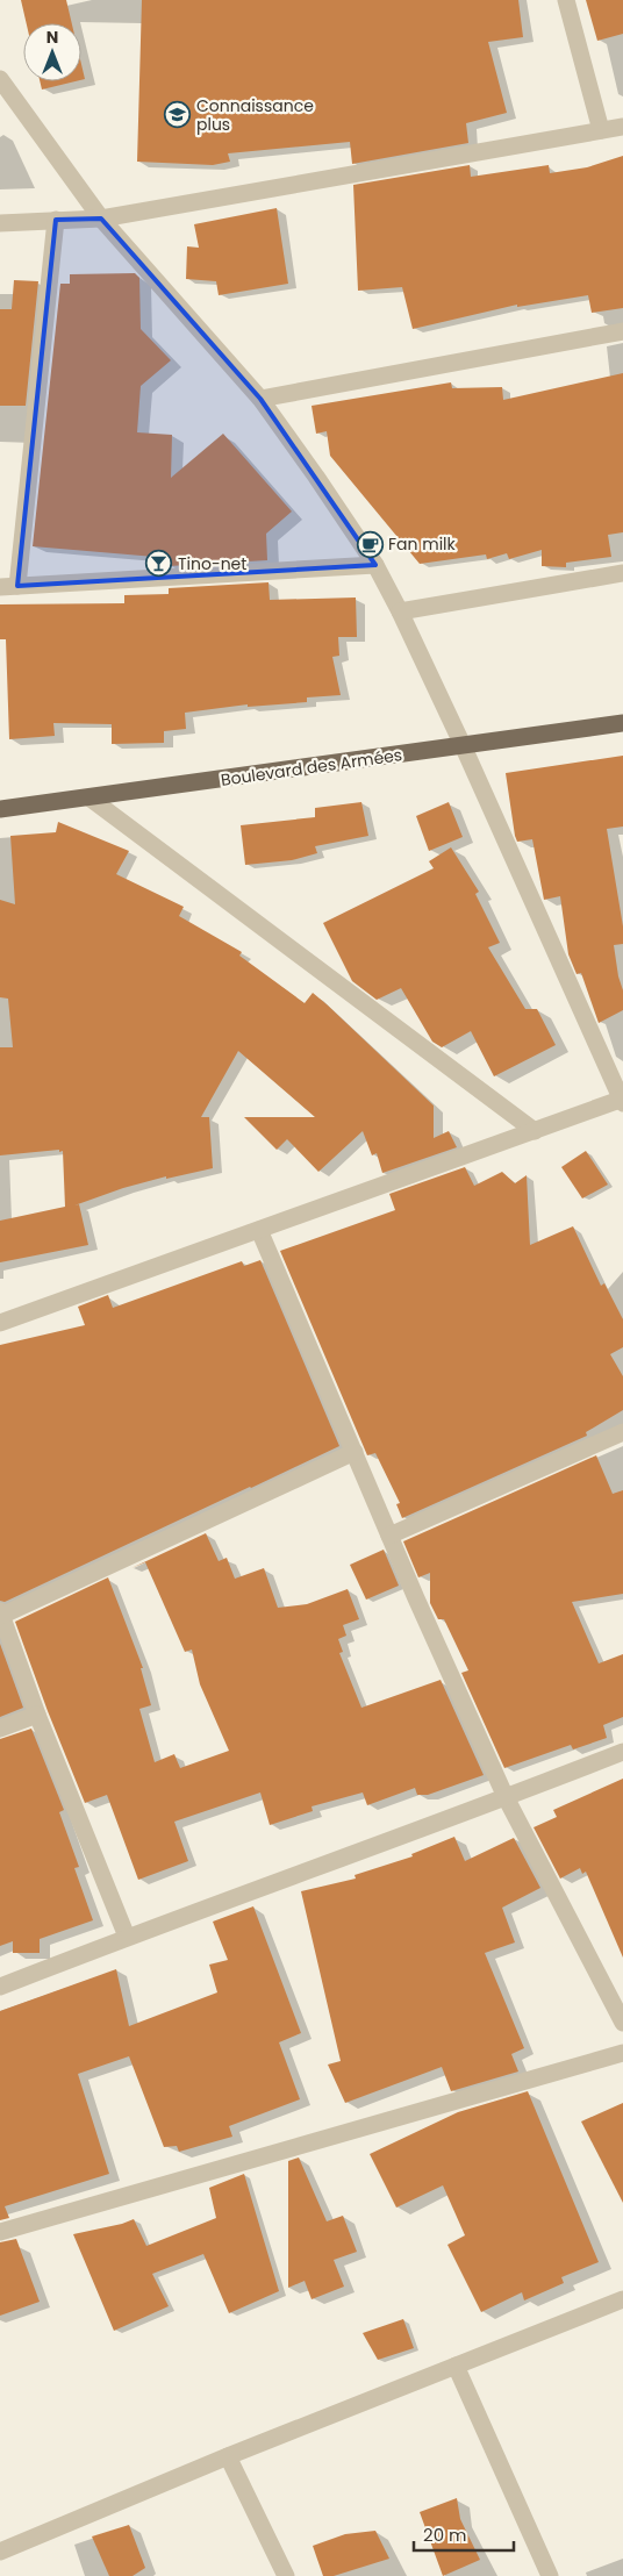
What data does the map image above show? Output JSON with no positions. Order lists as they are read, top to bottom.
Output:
{
  "streets": {
    "main road": ["Boulevard des Armées"]
  },
  "places": {
    "school or university": ["Connaissance plus"],
    "cafe": ["Fan milk"],
    "bar": ["Tino-net"]
  },
  "scale_bar": "20 m",
  "north": "top"
}
